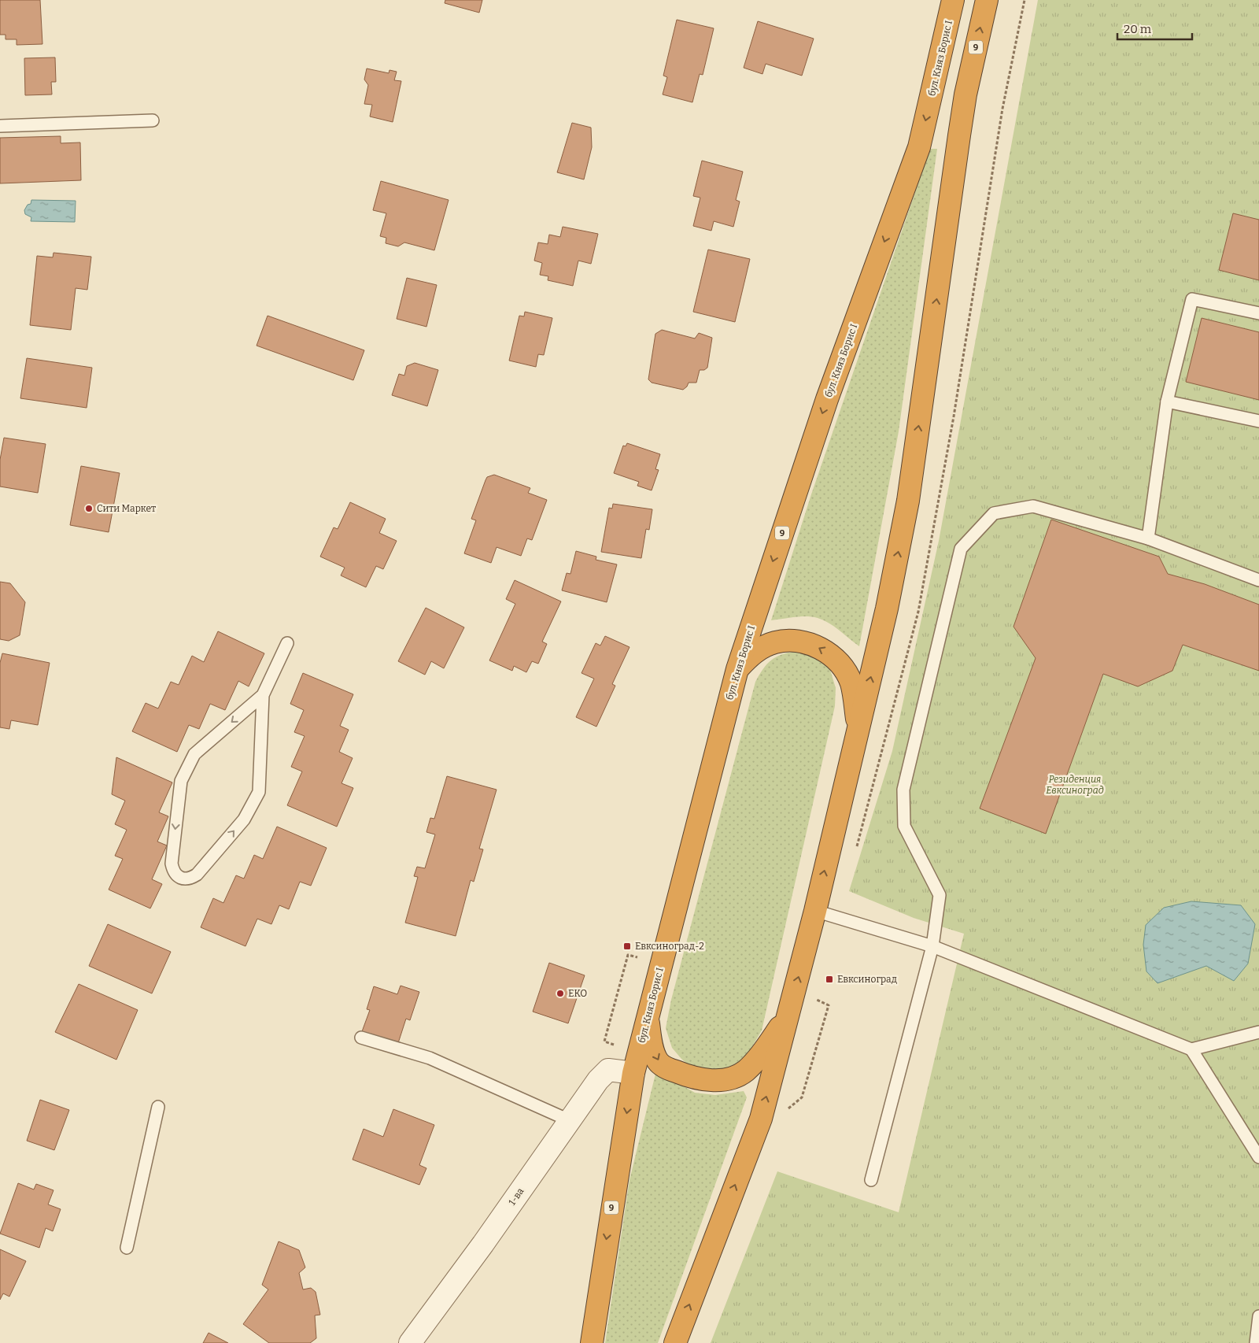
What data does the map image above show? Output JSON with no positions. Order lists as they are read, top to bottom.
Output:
{
  "streets": {
    "highway": ["9", "бул. Княз Борис I"],
    "street": ["1-ва"]
  },
  "crossings": [
    ["бул. Княз Борис I", "1-ва"]
  ],
  "parks": ["Резиденция Евксиноград"],
  "places": {
    "other": ["Сити Маркет", "ЕКО"],
    "transit": ["Евксиноград-2", "Евксиноград"]
  },
  "scale_bar": "20 m"
}
